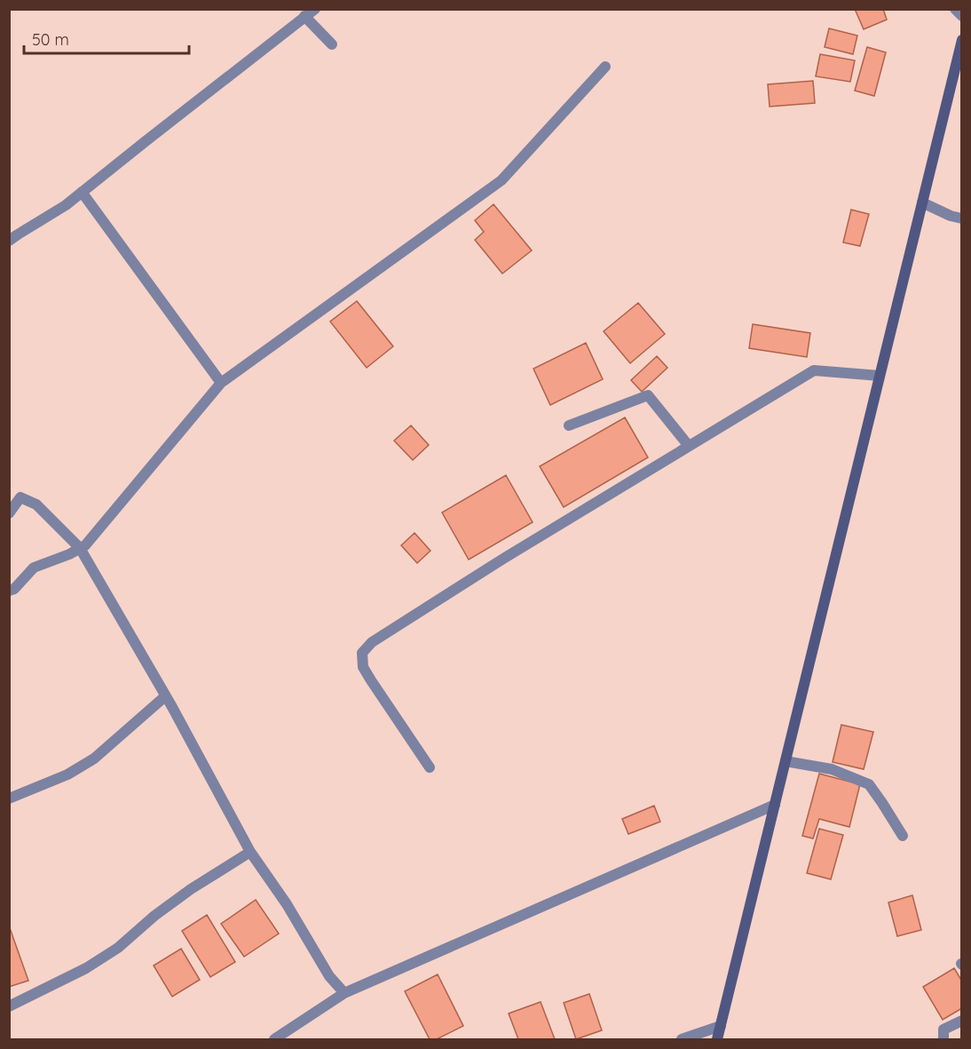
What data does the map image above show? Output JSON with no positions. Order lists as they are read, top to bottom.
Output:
{
  "scale_bar": "50 m"
}
